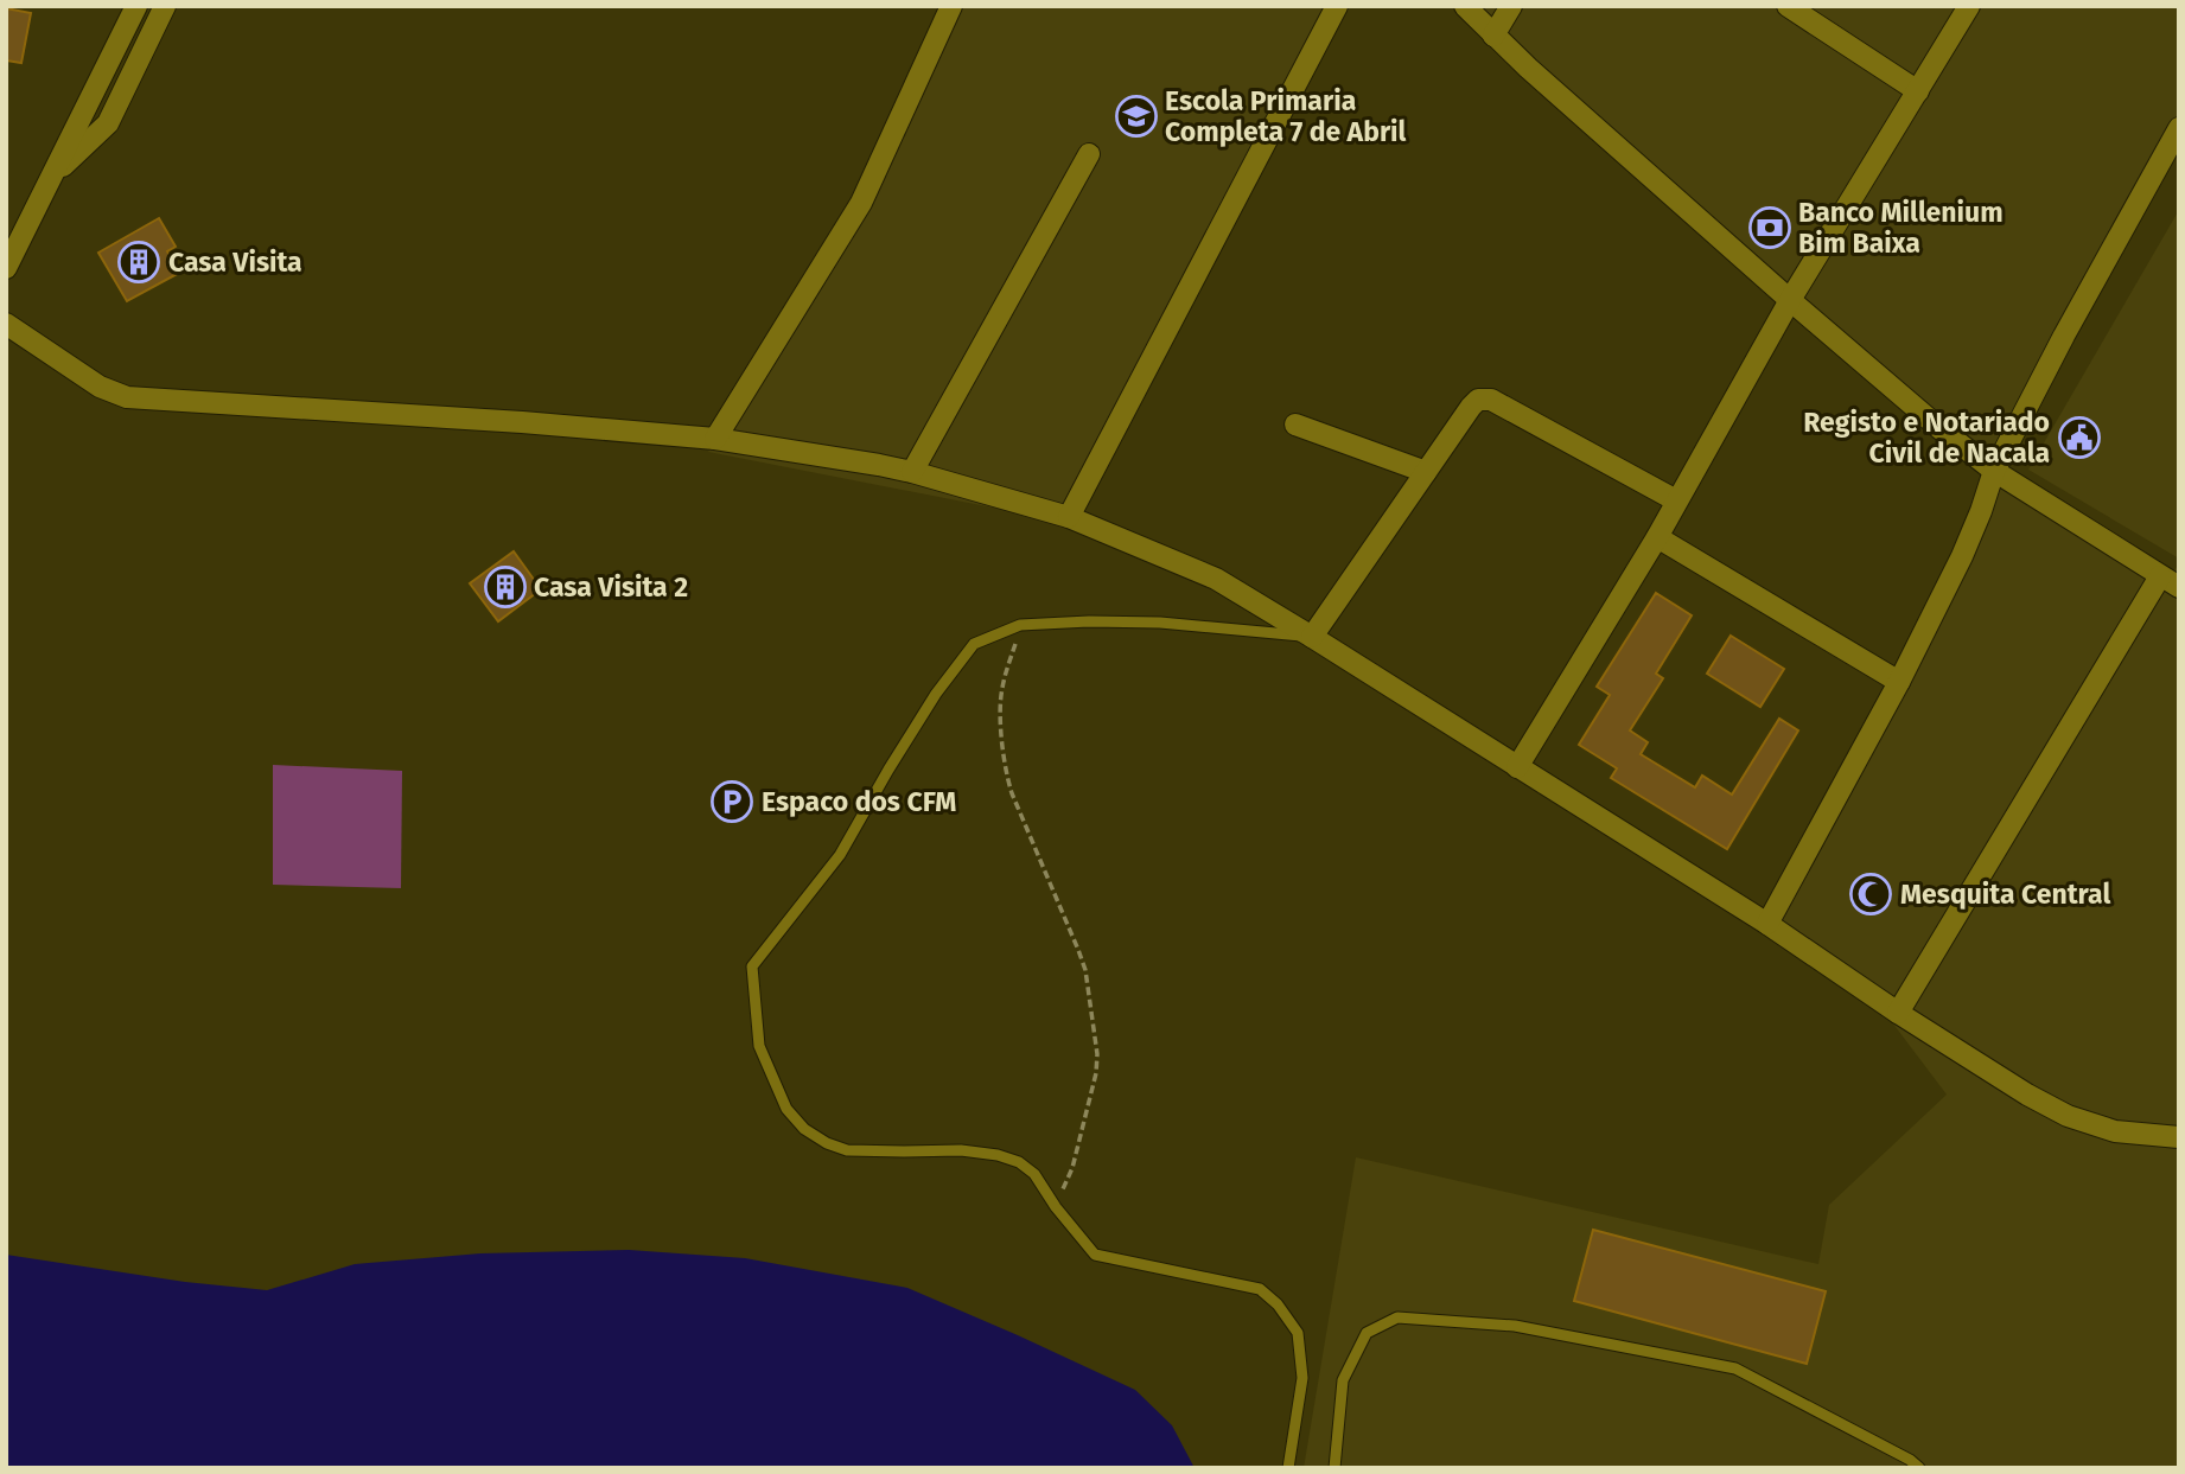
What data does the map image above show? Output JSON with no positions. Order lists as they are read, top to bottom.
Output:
{
  "places": {
    "school or university": ["Escola Primaria Completa 7 de Abril"],
    "bank": ["Banco Millenium Bim Baixa"],
    "building": ["Casa Visita", "Casa Visita 2"],
    "public building": ["Registo e Notariado Civil de Nacala"],
    "parking": ["Espaco dos CFM"],
    "mosque": ["Mesquita Central"]
  }
}
